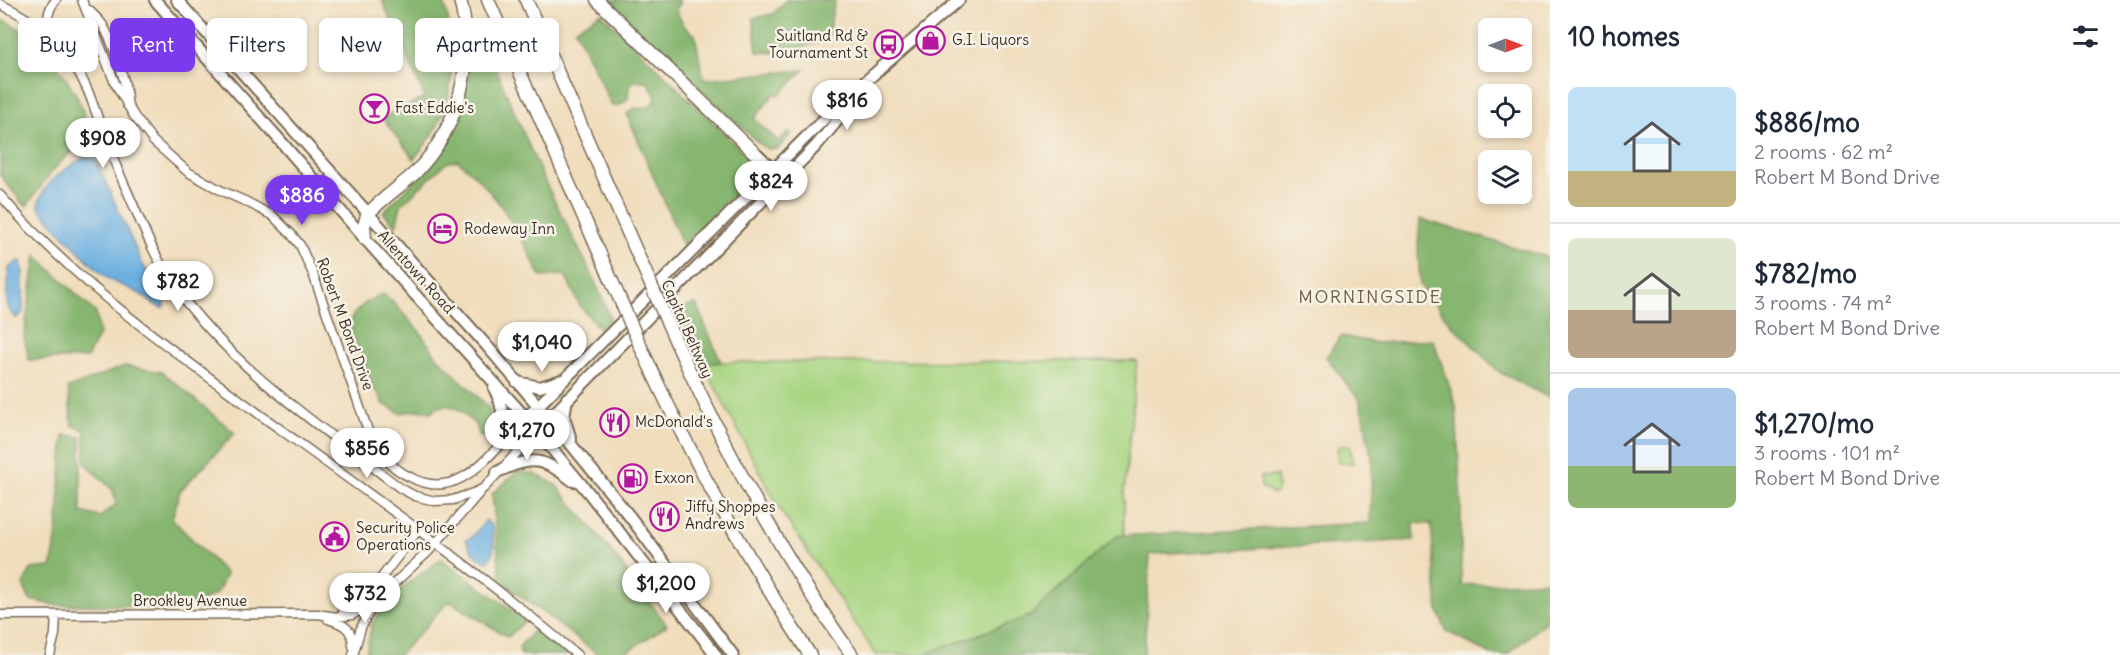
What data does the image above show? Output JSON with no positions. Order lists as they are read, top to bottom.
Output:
{
  "streets": {
    "highway": ["Capital Beltway"],
    "main road": ["Allentown Road"],
    "street": ["Robert M Bond Drive", "Brookley Avenue"]
  },
  "crossings": [
    ["Allentown Road", "Robert M Bond Drive"]
  ],
  "districts": ["MORNINGSIDE"],
  "places": {
    "shop": ["G.I. Liquors"],
    "bus stop": ["Suitland Rd & Tournament St"],
    "bar": ["Fast Eddie's"],
    "hotel": ["Rodeway Inn"],
    "restaurant": ["McDonald's", "Jiffy Shoppes Andrews"],
    "fuel station": ["Exxon"],
    "public building": ["Security Police Operations"]
  },
  "north": "right",
  "page": {
    "heading": "10 homes",
    "chip": [
      "Buy",
      "Rent",
      "Filters",
      "New",
      "Apartment"
    ],
    "list": [
      {
        "name": "$886/mo",
        "note": "2 rooms · 62 m² · Robert M Bond Drive"
      },
      {
        "name": "$782/mo",
        "note": "3 rooms · 74 m² · Robert M Bond Drive"
      },
      {
        "name": "$1,270/mo",
        "note": "3 rooms · 101 m² · Robert M Bond Drive"
      }
    ],
    "price": [
      "$816",
      "$908",
      "$824",
      "$886",
      "$782",
      "$1,040",
      "$1,270",
      "$856",
      "$1,200",
      "$732"
    ]
  }
}
